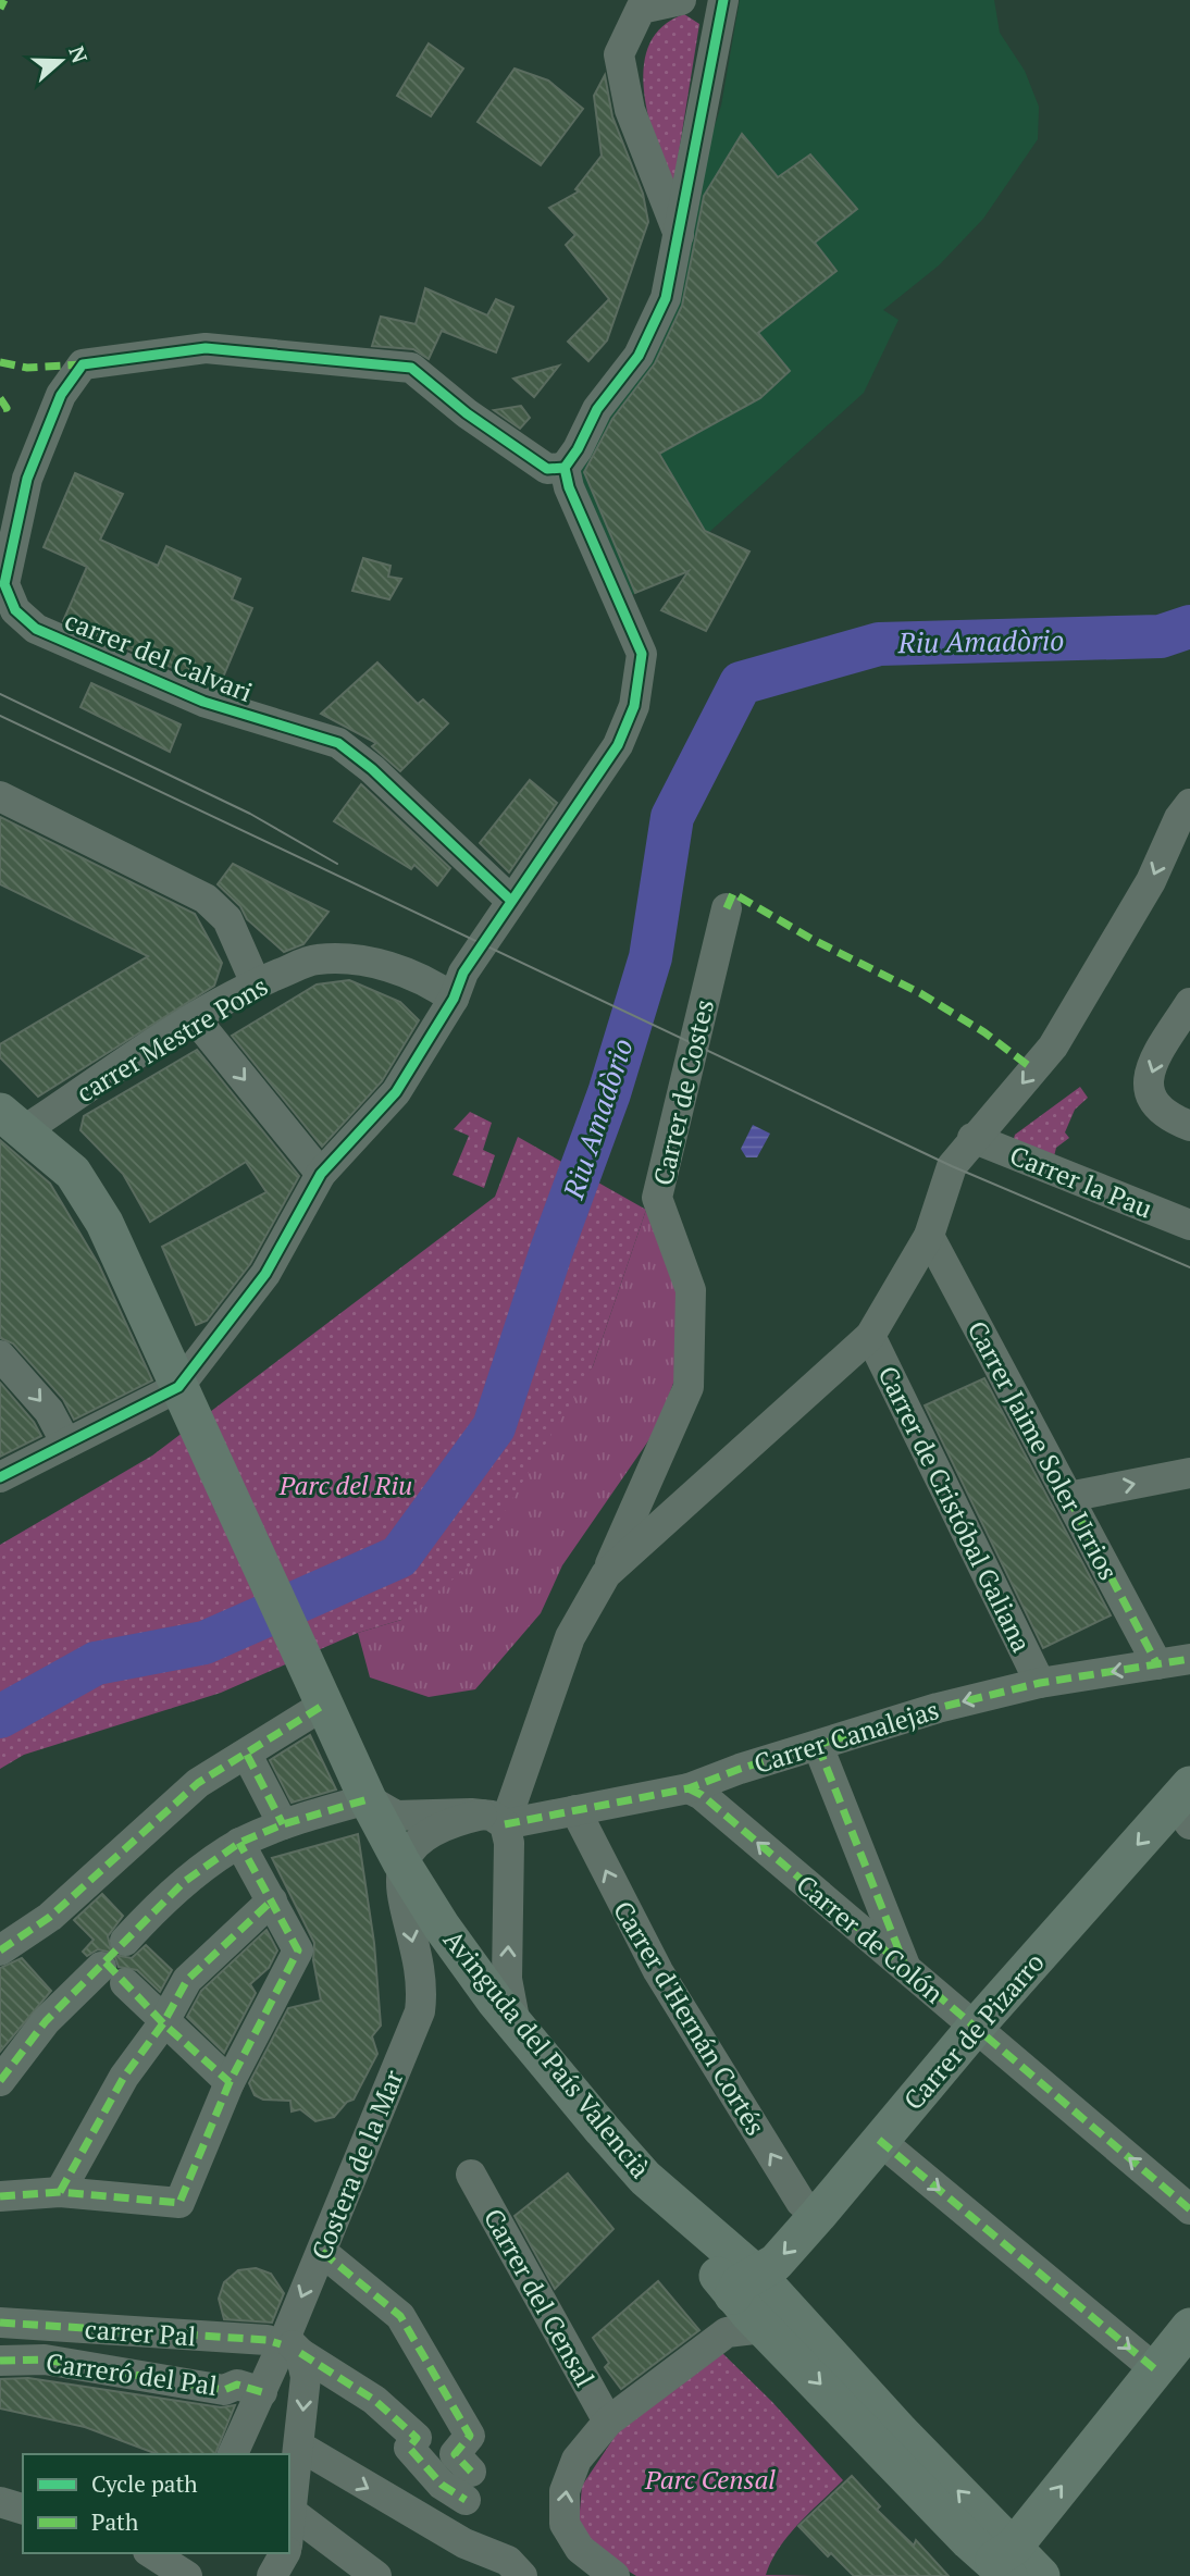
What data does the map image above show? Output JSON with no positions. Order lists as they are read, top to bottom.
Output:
{
  "streets": {
    "main road": ["Carrer de Pizarro", "Avinguda del País Valencià"],
    "street": [
      "carrer del Calvari",
      "carrer Mestre Pons",
      "Carrer de Costes",
      "Carrer la Pau",
      "Carrer Jaime Soler Urrios",
      "Carrer de Cristóbal Galiana",
      "Carrer Canalejas",
      "Carrer de Colón",
      "Carrer d'Hernán Cortés",
      "Costera de la Mar",
      "Carrer del Censal",
      "carrer Pal",
      "Carreró del Pal"
    ]
  },
  "crossings": [
    ["carrer Mestre Pons", "Avinguda del País Valencià"],
    ["Carrer Jaime Soler Urrios", "Carrer Canalejas"],
    ["Carrer de Cristóbal Galiana", "Carrer Canalejas"],
    ["Carrer Canalejas", "Carrer de Colón"],
    ["Carrer Canalejas", "Carrer d'Hernán Cortés"],
    ["Carrer de Colón", "Carrer de Pizarro"],
    ["Carrer d'Hernán Cortés", "Carrer de Pizarro"],
    ["Carrer de Pizarro", "Avinguda del País Valencià"],
    ["Avinguda del País Valencià", "Costera de la Mar"],
    ["Costera de la Mar", "carrer Pal"],
    ["Costera de la Mar", "Carreró del Pal"]
  ],
  "one_way": ["Carrer Canalejas", "Carrer de Pizarro"],
  "water": ["Riu Amadòrio"],
  "parks": ["Parc del Riu", "Parc Censal"],
  "legend": ["Cycle path", "Path"],
  "north": "right"
}
